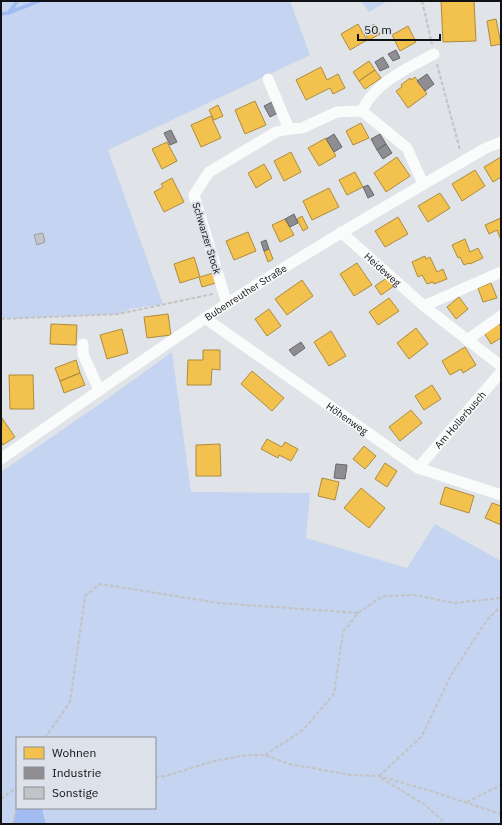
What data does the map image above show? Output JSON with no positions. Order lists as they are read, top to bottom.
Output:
{
  "streets": {
    "street": [
      "Schwarzer Stock",
      "Heideweg",
      "Bubenreuther Straße",
      "Höhenweg",
      "Am Hollerbusch"
    ]
  },
  "crossings": [
    ["Schwarzer Stock", "Bubenreuther Straße"],
    ["Heideweg", "Bubenreuther Straße"],
    ["Bubenreuther Straße", "Höhenweg"],
    ["Höhenweg", "Am Hollerbusch"]
  ],
  "legend": ["Wohnen", "Industrie", "Sonstige"],
  "scale_bar": "50 m"
}
